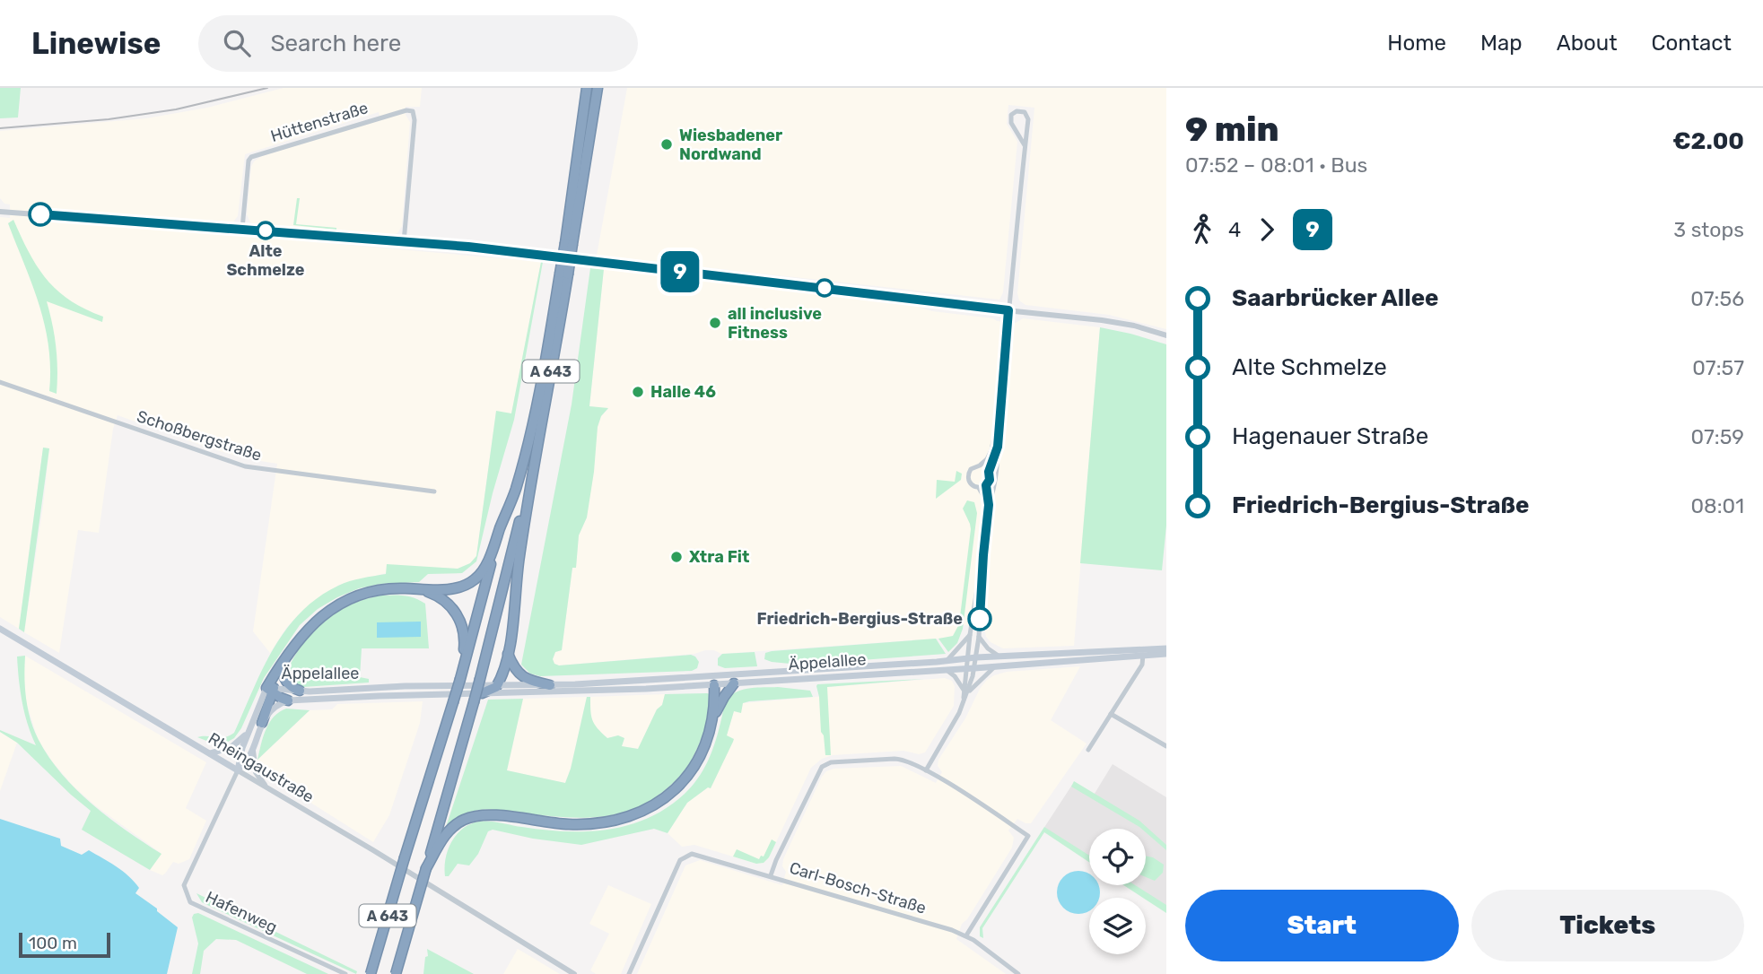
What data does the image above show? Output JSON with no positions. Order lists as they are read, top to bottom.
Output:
{
  "streets": {
    "highway": ["A 643"],
    "main road": ["Äppelallee", "Rheingaustraße"],
    "street": [
      "Hüttenstraße",
      "Schoßbergstraße",
      "Carl-Bosch-Straße",
      "Hafenweg"
    ]
  },
  "crossings": [
    ["Äppelallee", "Rheingaustraße"],
    ["Äppelallee", "Hafenweg"],
    ["Rheingaustraße", "Hafenweg"]
  ],
  "places": [
    "Wiesbadener Nordwand",
    "Alte Schmelze",
    "all inclusive Fitness",
    "Halle 46",
    "Xtra Fit",
    "Friedrich-Bergius-Straße"
  ],
  "lines": ["bus line 9"],
  "scale_bar": "100 m",
  "page": {
    "header": "Linewise",
    "search": "Search here",
    "nav": [
      "Home",
      "Map",
      "About",
      "Contact"
    ],
    "on_map": "9",
    "heading": ["9 min", "07:52 – 08:01 · Bus", "€2.00"],
    "legs": ["4", "9", "3 stops"],
    "list": [
      {
        "name": "Saarbrücker Allee",
        "value": "07:56"
      },
      {
        "name": "Alte Schmelze",
        "value": "07:57"
      },
      {
        "name": "Hagenauer Straße",
        "value": "07:59"
      },
      {
        "name": "Friedrich-Bergius-Straße",
        "value": "08:01"
      }
    ],
    "buttons": ["Start", "Tickets"],
    "scale": "100 m"
  }
}
